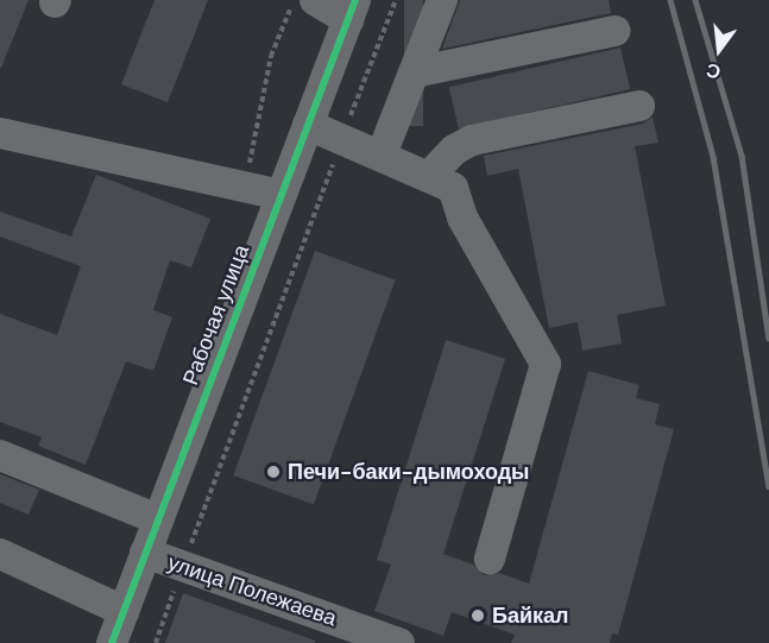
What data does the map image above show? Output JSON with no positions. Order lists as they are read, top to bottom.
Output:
{
  "streets": {
    "street": ["Рабочая улица", "улица Полежаева"]
  },
  "crossings": [
    ["Рабочая улица", "улица Полежаева"]
  ],
  "places": ["Печи-баки-дымоходы", "Байкал"],
  "north": "bottom"
}
